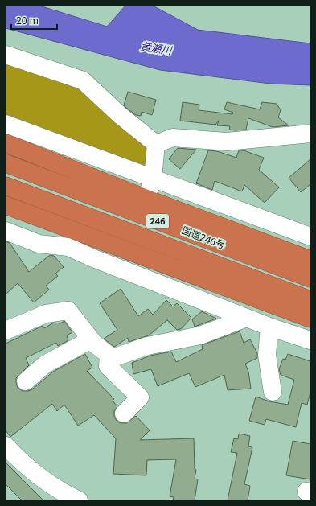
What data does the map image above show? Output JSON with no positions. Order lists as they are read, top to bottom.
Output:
{
  "streets": {
    "highway": ["246", "国道246号"]
  },
  "water": ["黄瀬川"],
  "scale_bar": "20 m"
}
